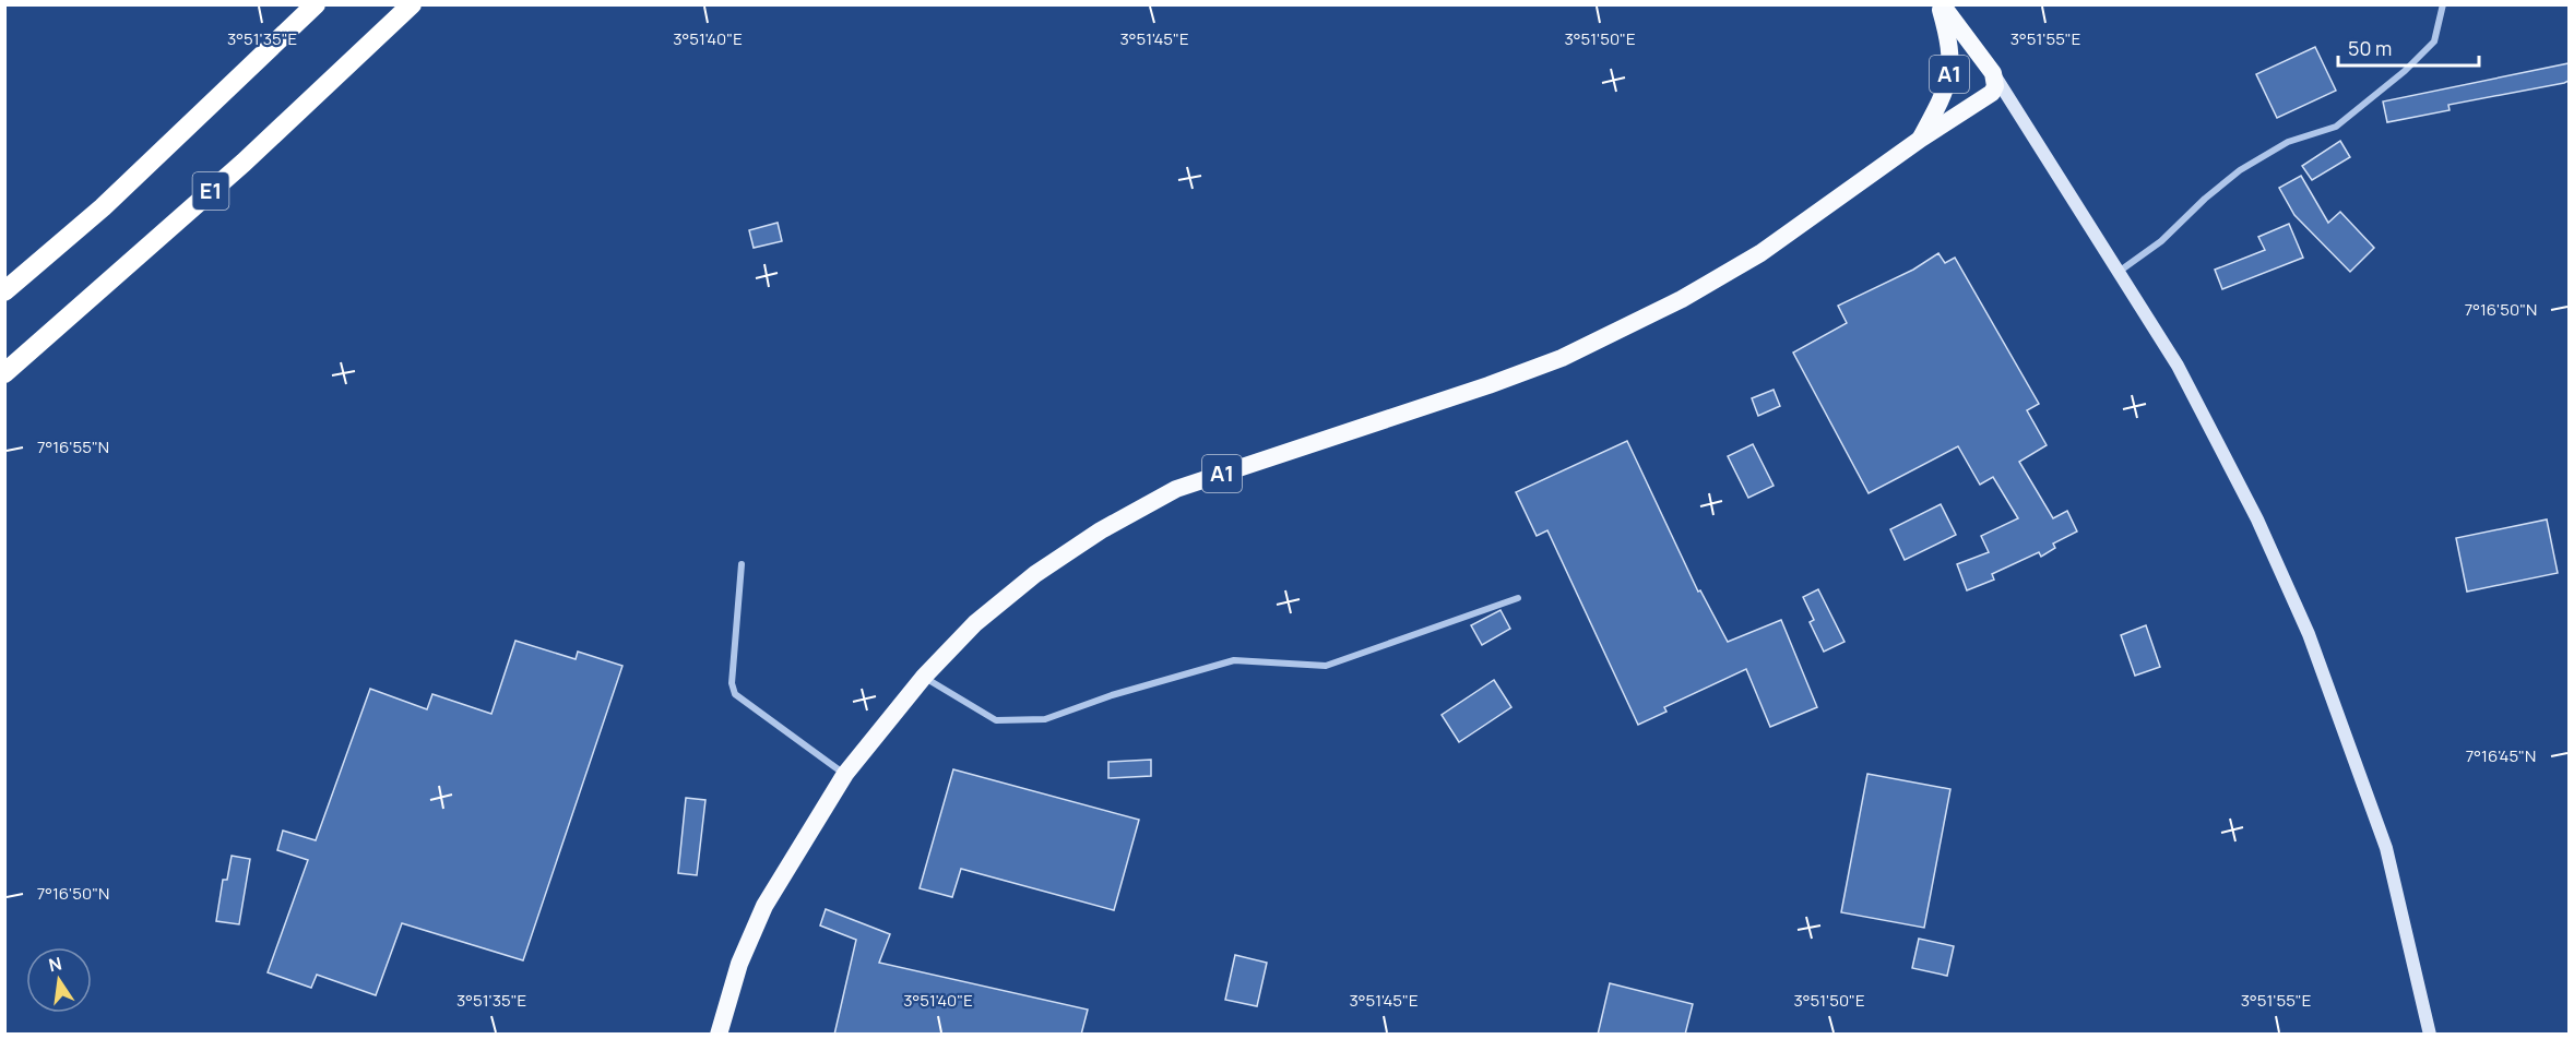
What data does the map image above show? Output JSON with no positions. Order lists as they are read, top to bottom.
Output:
{
  "streets": {
    "highway": ["A1", "E1"]
  },
  "scale_bar": "50 m",
  "north": "top",
  "coordinates": [
    "3°51'35\"E",
    "3°51'40\"E",
    "3°51'45\"E",
    "3°51'50\"E",
    "3°51'55\"E",
    "7°16'50\"N",
    "7°16'55\"N",
    "7°16'45\"N"
  ]
}
